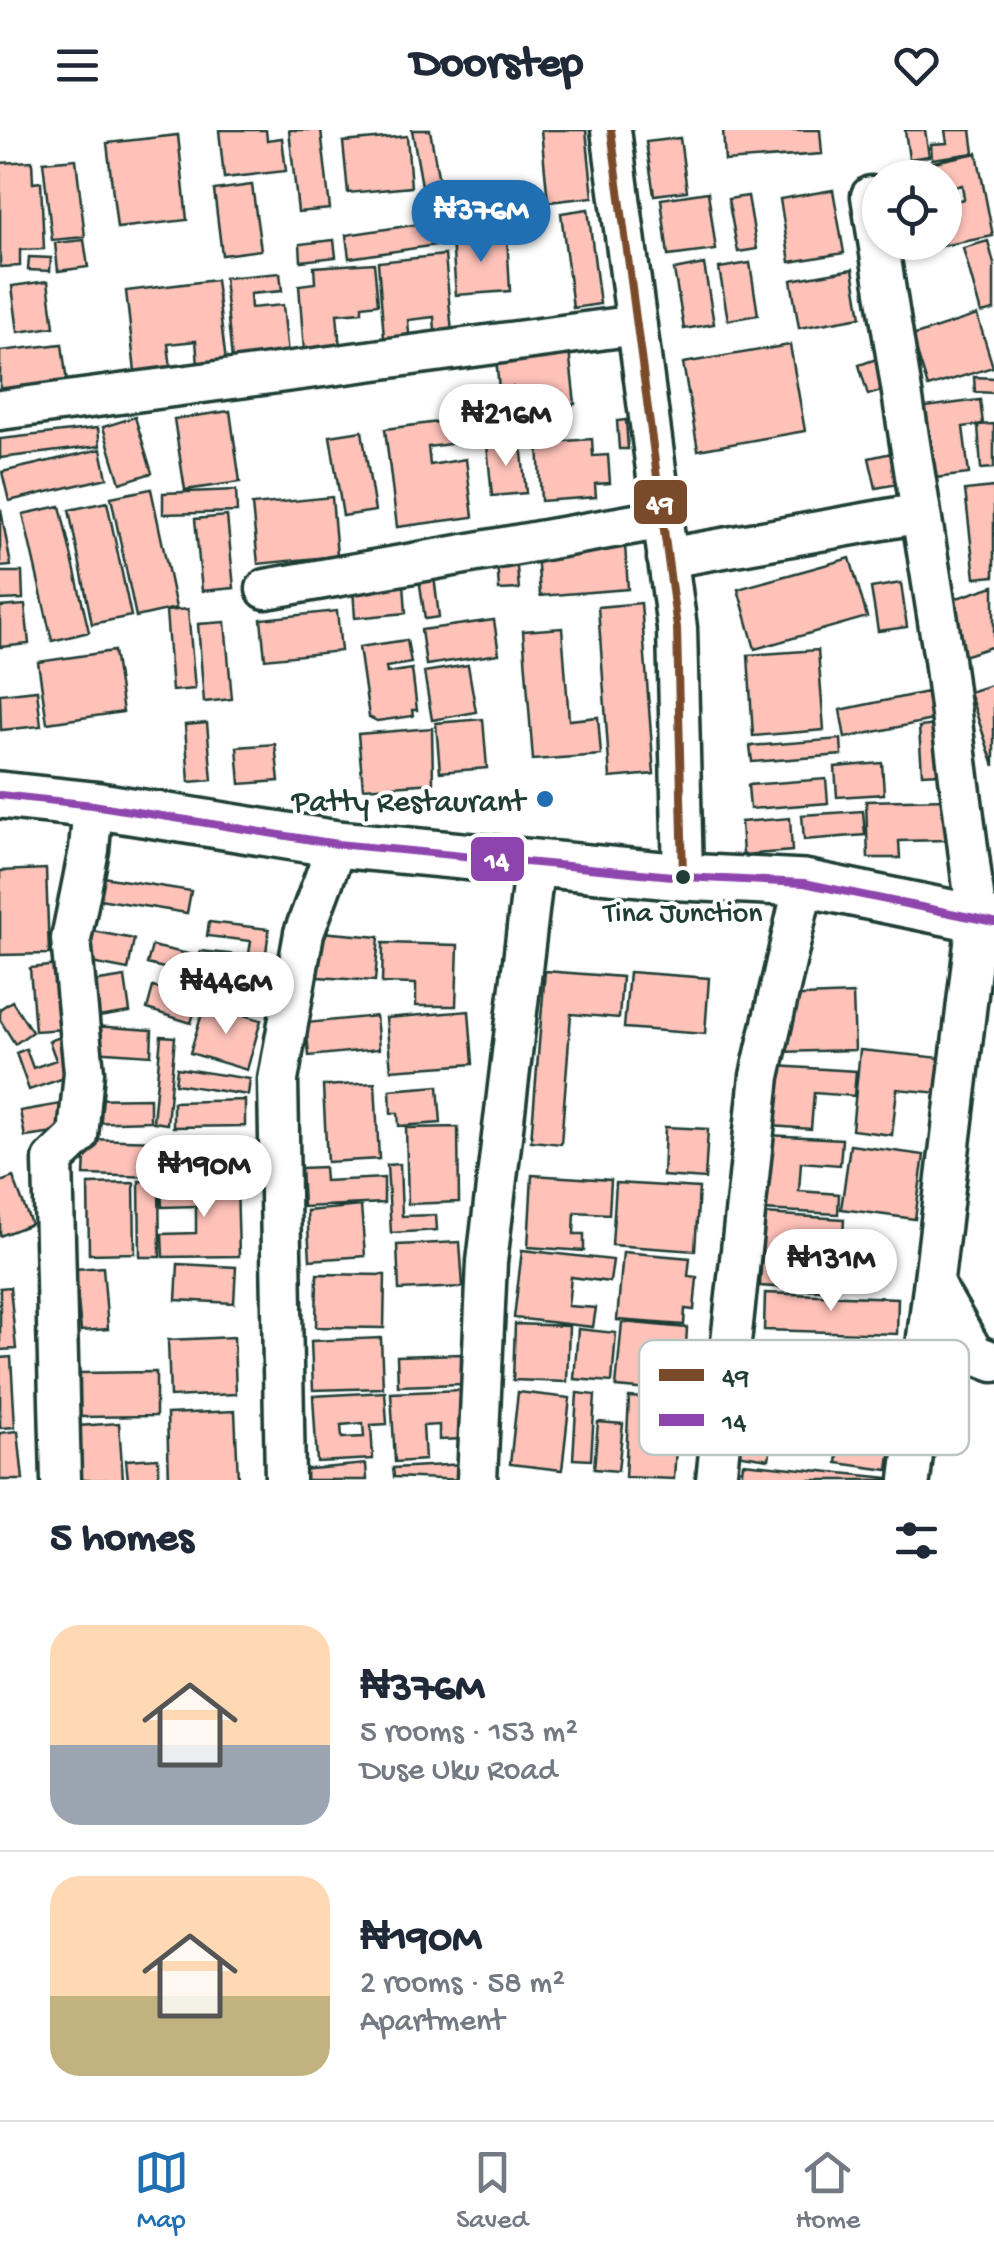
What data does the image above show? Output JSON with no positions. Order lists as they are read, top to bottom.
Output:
{
  "places": ["Patty Restaurant", "Tina Junction"],
  "lines": ["transit line 49", "transit line 14"],
  "legend": ["49", "14"],
  "page": {
    "header": "Doorstep",
    "price": [
      "₦376M",
      "₦216M",
      "₦446M",
      "₦190M",
      "₦131M"
    ],
    "heading": "5 homes",
    "list": [
      {
        "name": "₦376M",
        "note": "5 rooms · 153 m² · Duse Uku Road"
      },
      {
        "name": "₦190M",
        "note": "2 rooms · 58 m² · Apartment"
      }
    ],
    "tabs": ["Map", "Saved", "Home"]
  }
}
